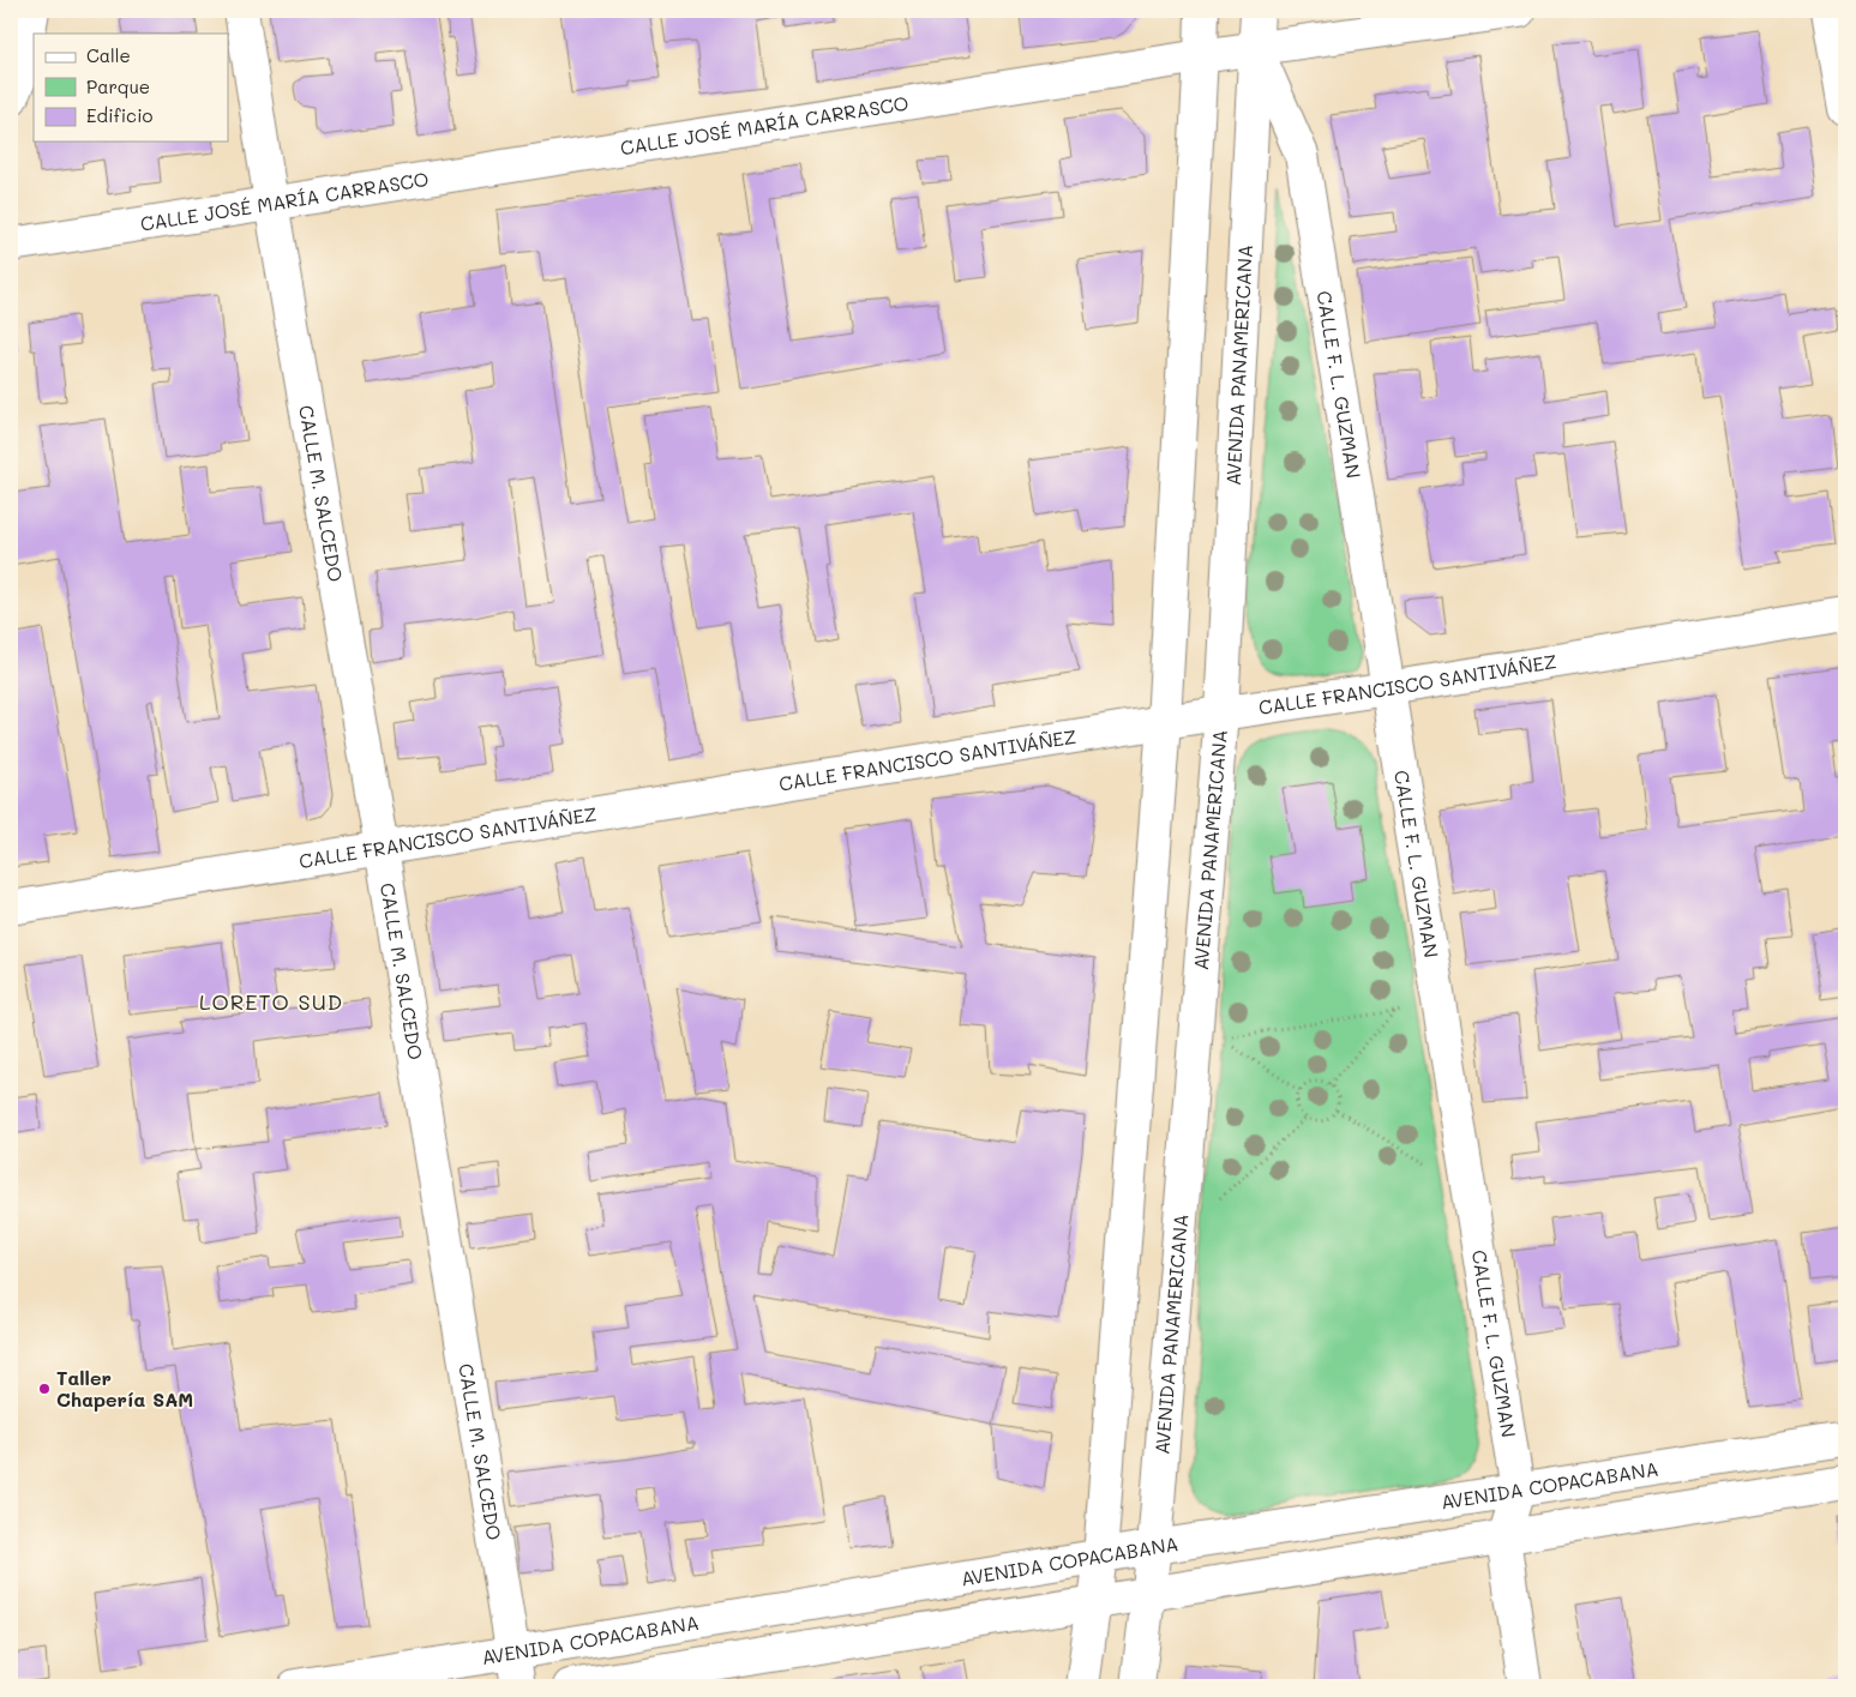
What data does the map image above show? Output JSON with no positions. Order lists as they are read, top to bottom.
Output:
{
  "streets": {
    "street": [
      "CALLE JOSÉ MARÍA CARRASCO",
      "AVENIDA PANAMERICANA",
      "CALLE F. L. GUZMAN",
      "CALLE M. SALCEDO",
      "CALLE FRANCISCO SANTIVÁÑEZ",
      "AVENIDA COPACABANA"
    ]
  },
  "crossings": [
    ["CALLE JOSÉ MARÍA CARRASCO", "AVENIDA PANAMERICANA"],
    ["CALLE JOSÉ MARÍA CARRASCO", "CALLE F. L. GUZMAN"],
    ["CALLE JOSÉ MARÍA CARRASCO", "CALLE M. SALCEDO"],
    ["AVENIDA PANAMERICANA", "CALLE F. L. GUZMAN"],
    ["AVENIDA PANAMERICANA", "CALLE FRANCISCO SANTIVÁÑEZ"],
    ["AVENIDA PANAMERICANA", "AVENIDA COPACABANA"],
    ["CALLE F. L. GUZMAN", "CALLE FRANCISCO SANTIVÁÑEZ"],
    ["CALLE F. L. GUZMAN", "AVENIDA COPACABANA"],
    ["CALLE M. SALCEDO", "CALLE FRANCISCO SANTIVÁÑEZ"],
    ["CALLE M. SALCEDO", "AVENIDA COPACABANA"]
  ],
  "districts": ["LORETO SUD"],
  "places": ["Taller Chapería SAM"],
  "legend": ["Calle", "Parque", "Edificio"]
}
